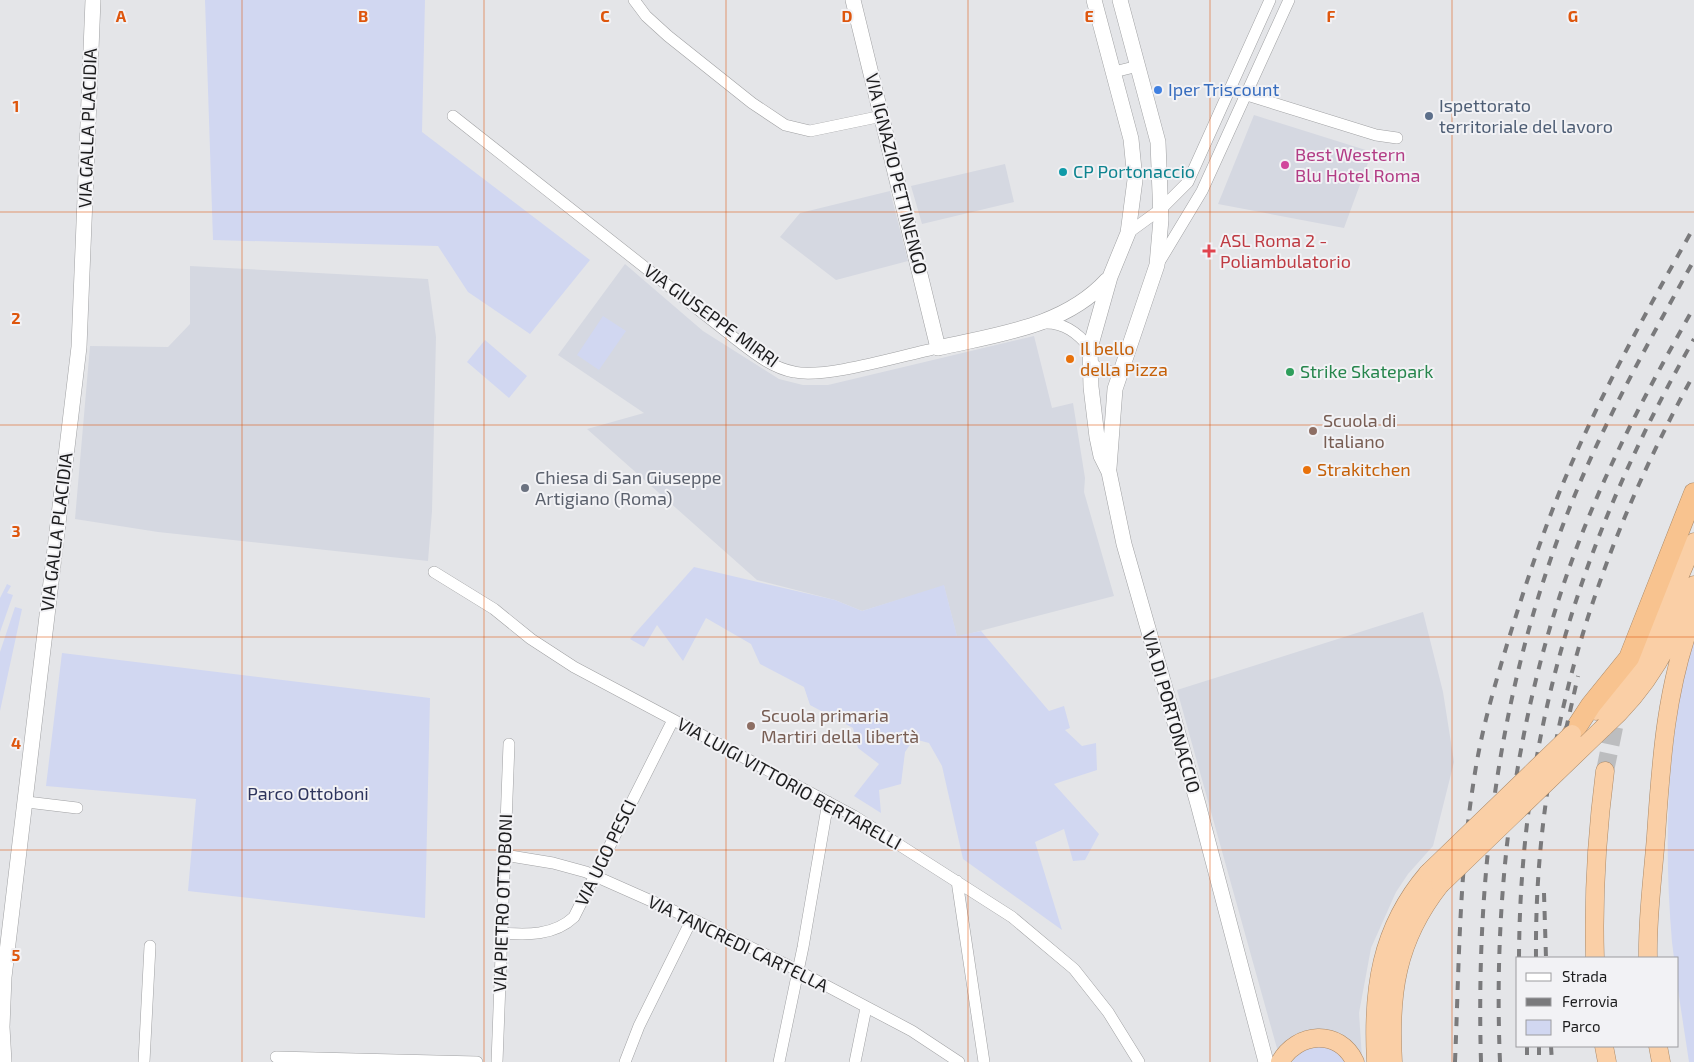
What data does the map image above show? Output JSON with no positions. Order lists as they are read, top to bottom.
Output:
{
  "streets": {
    "main road": [
      "VIA GALLA PLACIDIA",
      "VIA IGNAZIO PETTINENGO",
      "VIA GIUSEPPE MIRRI",
      "VIA DI PORTONACCIO"
    ],
    "street": [
      "VIA LUIGI VITTORIO BERTARELLI",
      "VIA UGO PESCI",
      "VIA PIETRO OTTOBONI",
      "VIA TANCREDI CARTELLA"
    ]
  },
  "crossings": [
    ["VIA IGNAZIO PETTINENGO", "VIA GIUSEPPE MIRRI"],
    ["VIA GIUSEPPE MIRRI", "VIA DI PORTONACCIO"],
    ["VIA LUIGI VITTORIO BERTARELLI", "VIA UGO PESCI"],
    ["VIA UGO PESCI", "VIA PIETRO OTTOBONI"],
    ["VIA UGO PESCI", "VIA TANCREDI CARTELLA"],
    ["VIA PIETRO OTTOBONI", "VIA TANCREDI CARTELLA"]
  ],
  "parks": ["Parco Ottoboni"],
  "places": {
    "other": [
      "Iper Triscount",
      "Ispettorato territoriale del lavoro",
      "Best Western Blu Hotel Roma",
      "CP Portonaccio",
      "Il bello della Pizza",
      "Strike Skatepark",
      "Scuola di Italiano",
      "Strakitchen",
      "Chiesa di San Giuseppe Artigiano (Roma)",
      "Scuola primaria Martiri della libertà"
    ],
    "health": ["ASL Roma 2 - Poliambulatorio"]
  },
  "legend": ["Strada", "Ferrovia", "Parco"],
  "grid": {
    "columns": [
      "A",
      "B",
      "C",
      "D",
      "E",
      "F",
      "G"
    ],
    "rows": [
      "1",
      "2",
      "3",
      "4",
      "5"
    ]
  }
}
